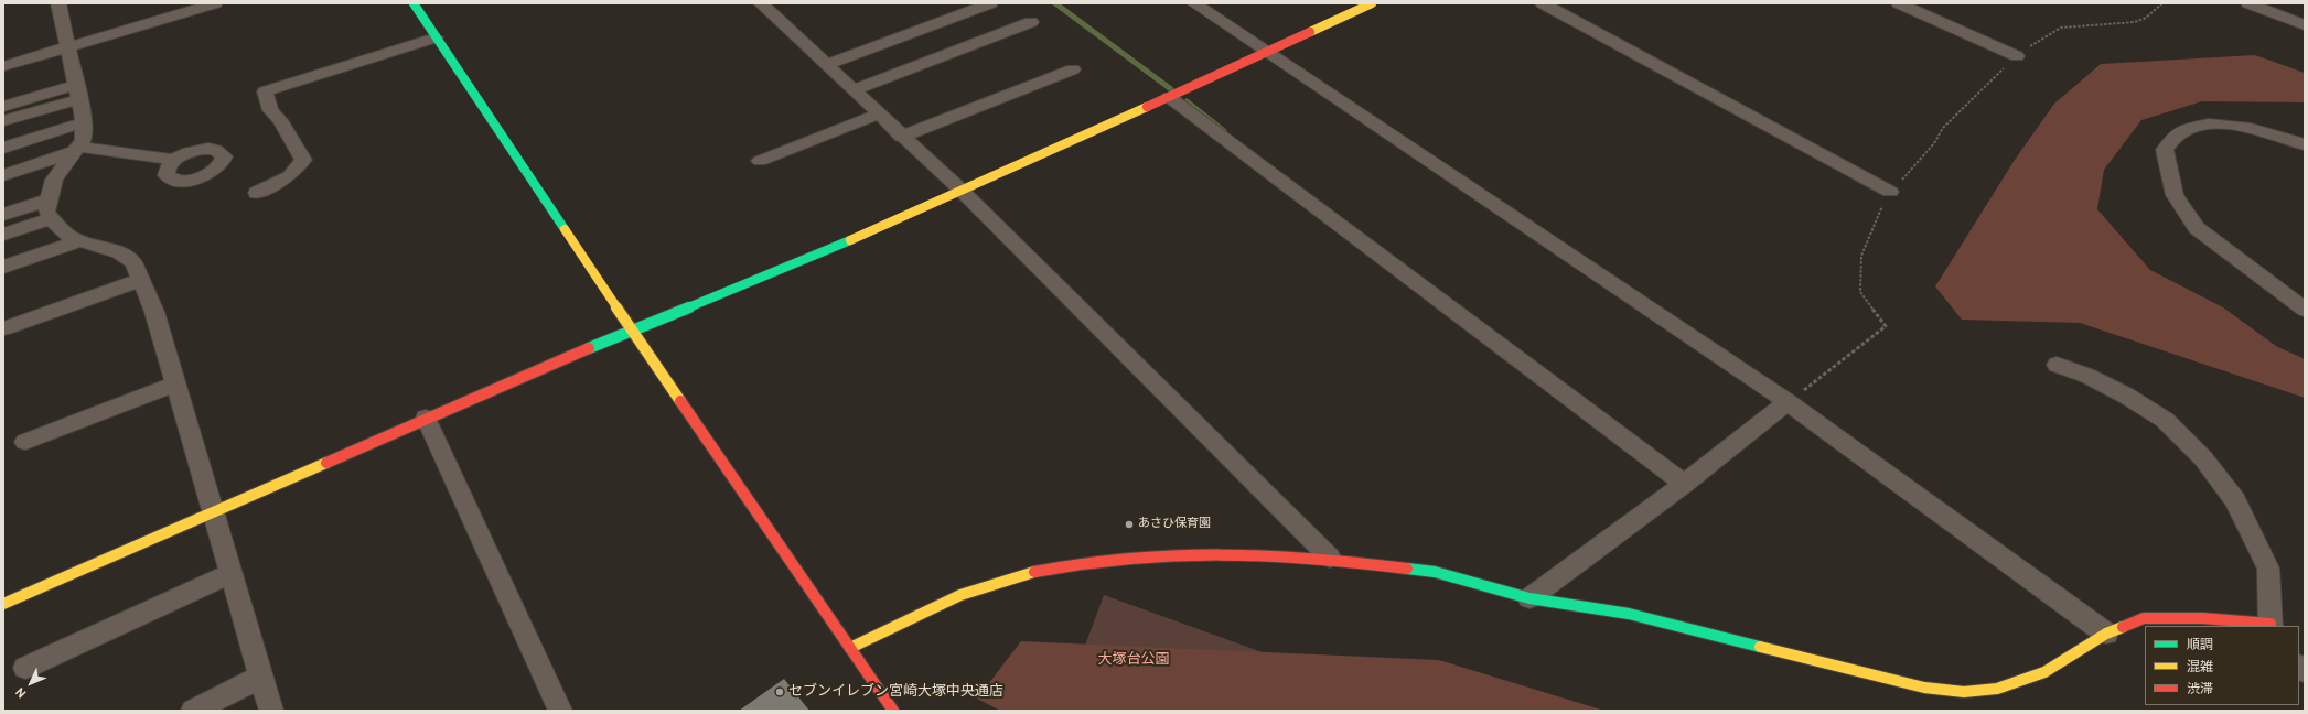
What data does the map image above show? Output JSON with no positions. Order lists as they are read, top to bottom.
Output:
{
  "parks": ["大塚台公園"],
  "places": ["あさひ保育園", "セブンイレブン宮崎大塚中央通店"],
  "legend": ["順調", "混雑", "渋滞"],
  "north": "bottom left"
}
